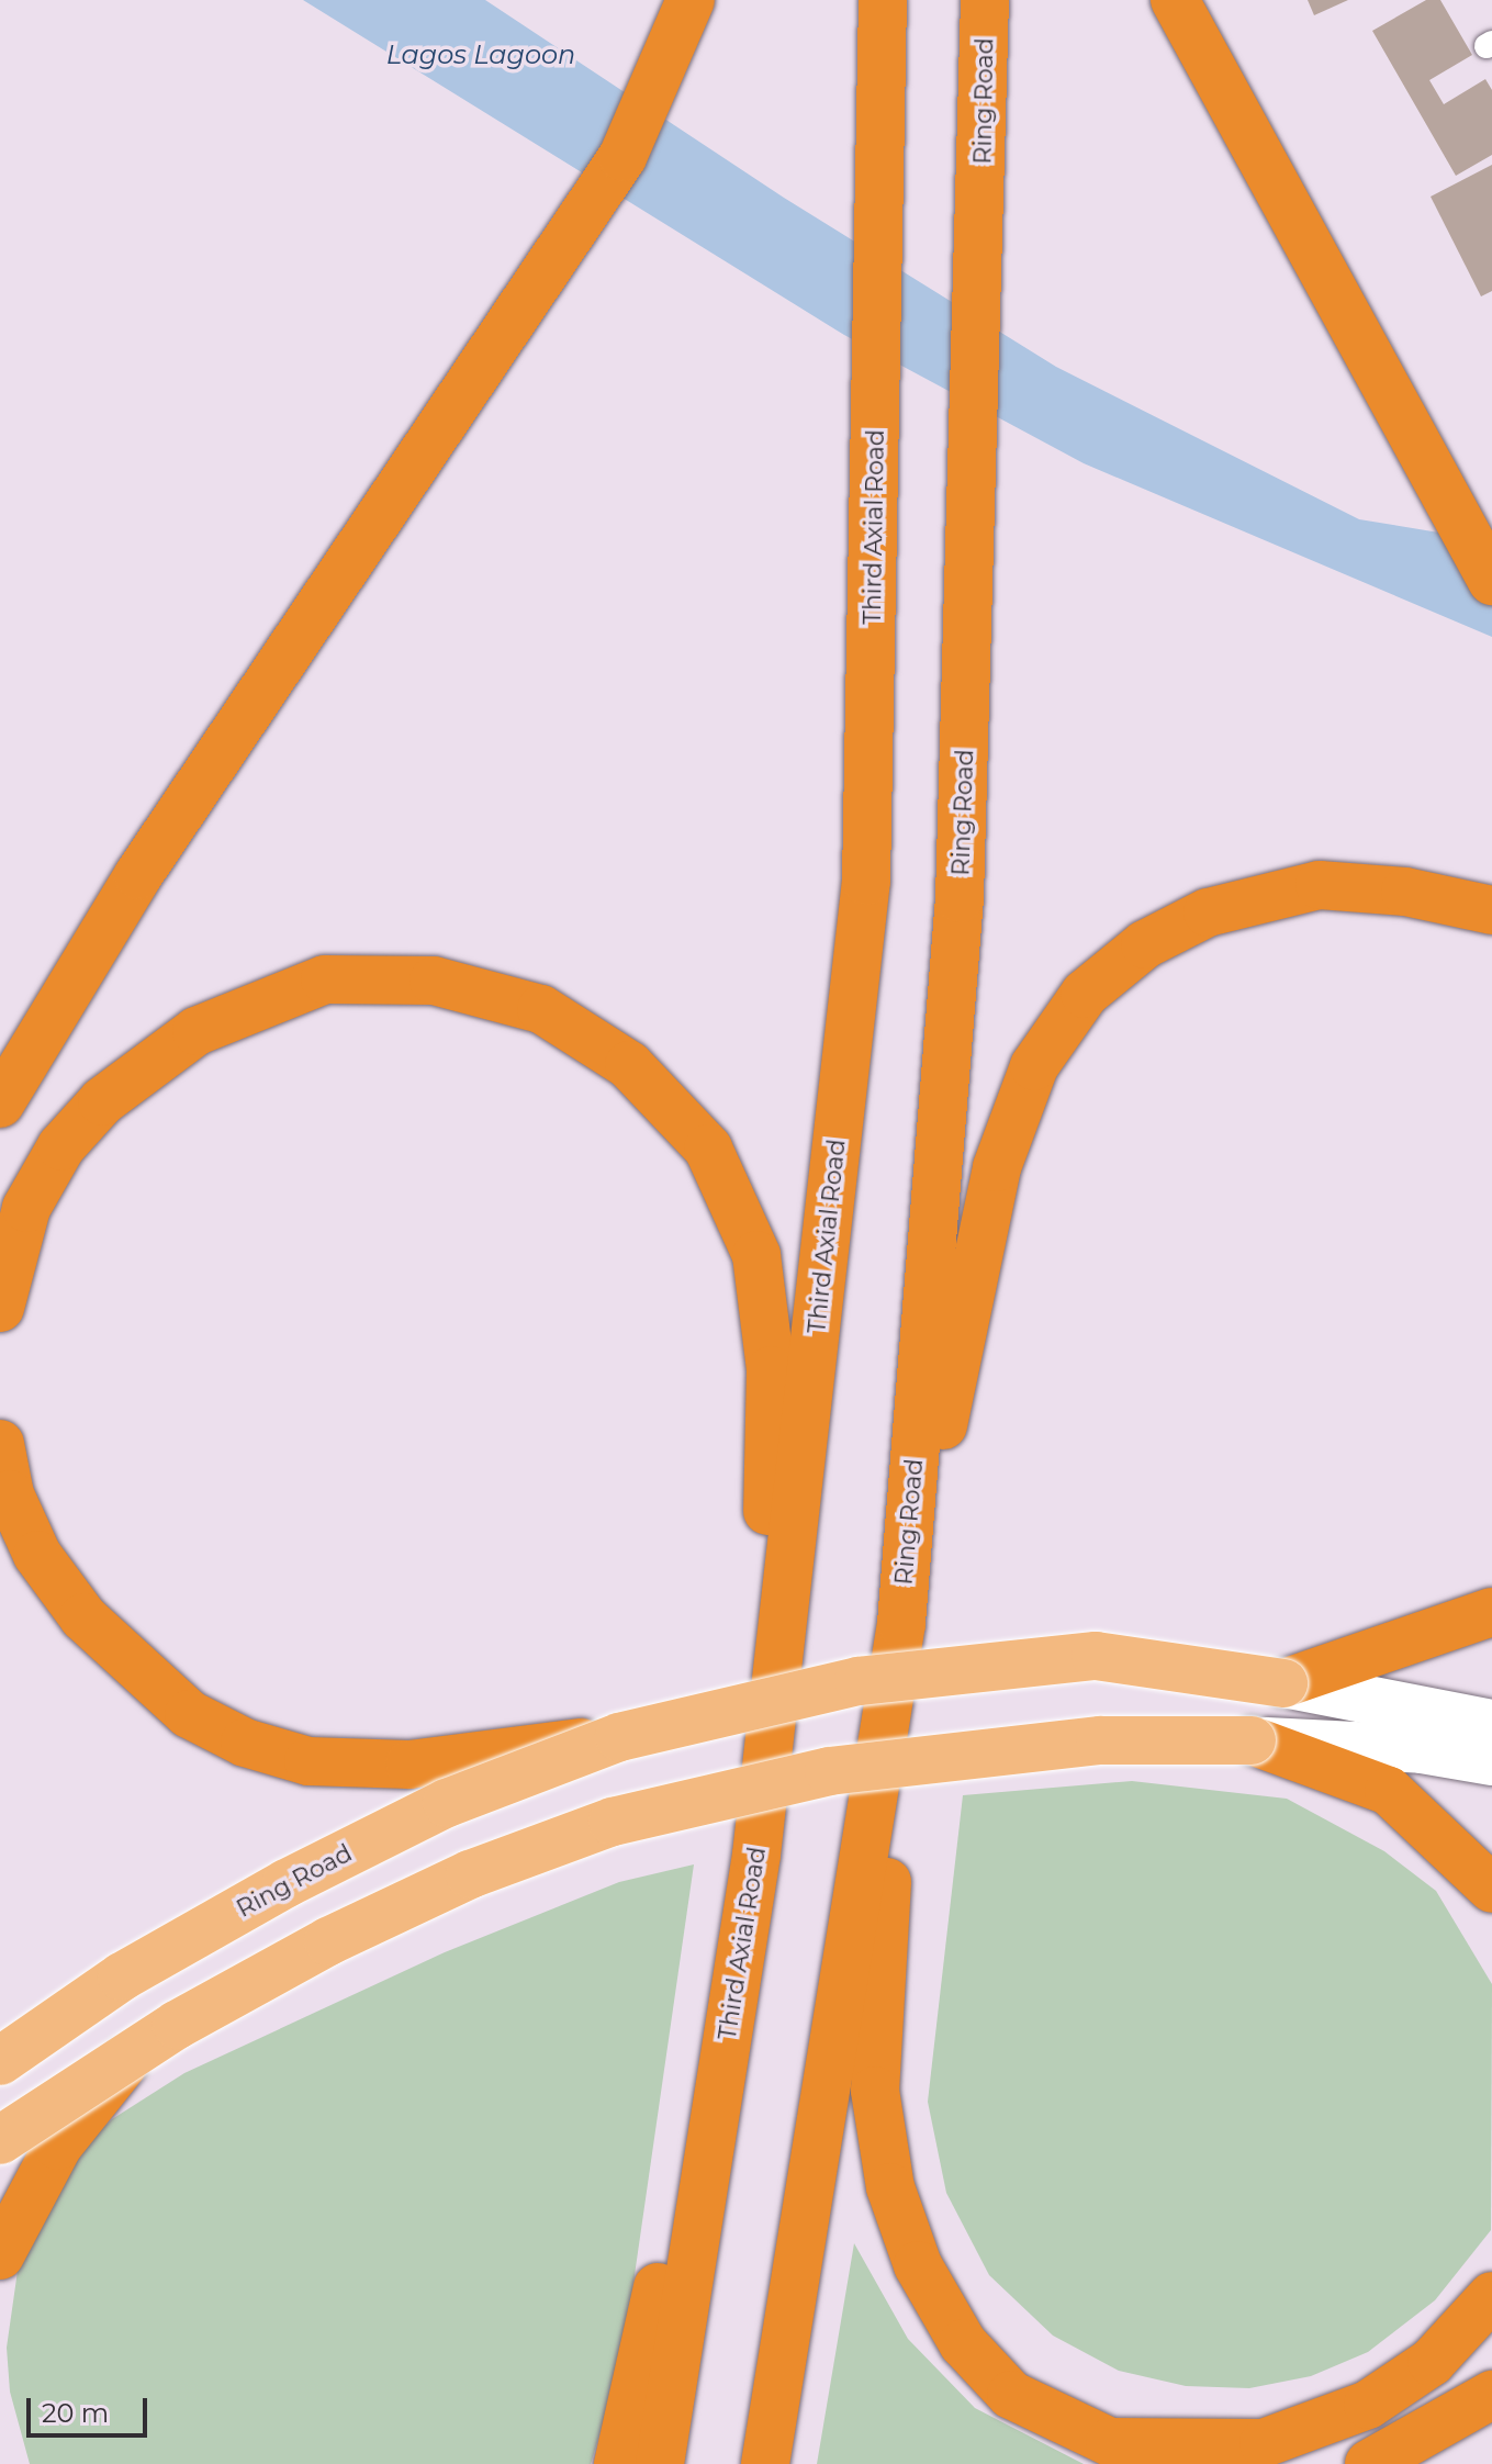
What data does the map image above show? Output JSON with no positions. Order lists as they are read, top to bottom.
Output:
{
  "streets": {
    "highway": ["Ring Road", "Third Axial Road"]
  },
  "water": ["Lagos Lagoon"],
  "scale_bar": "20 m"
}
